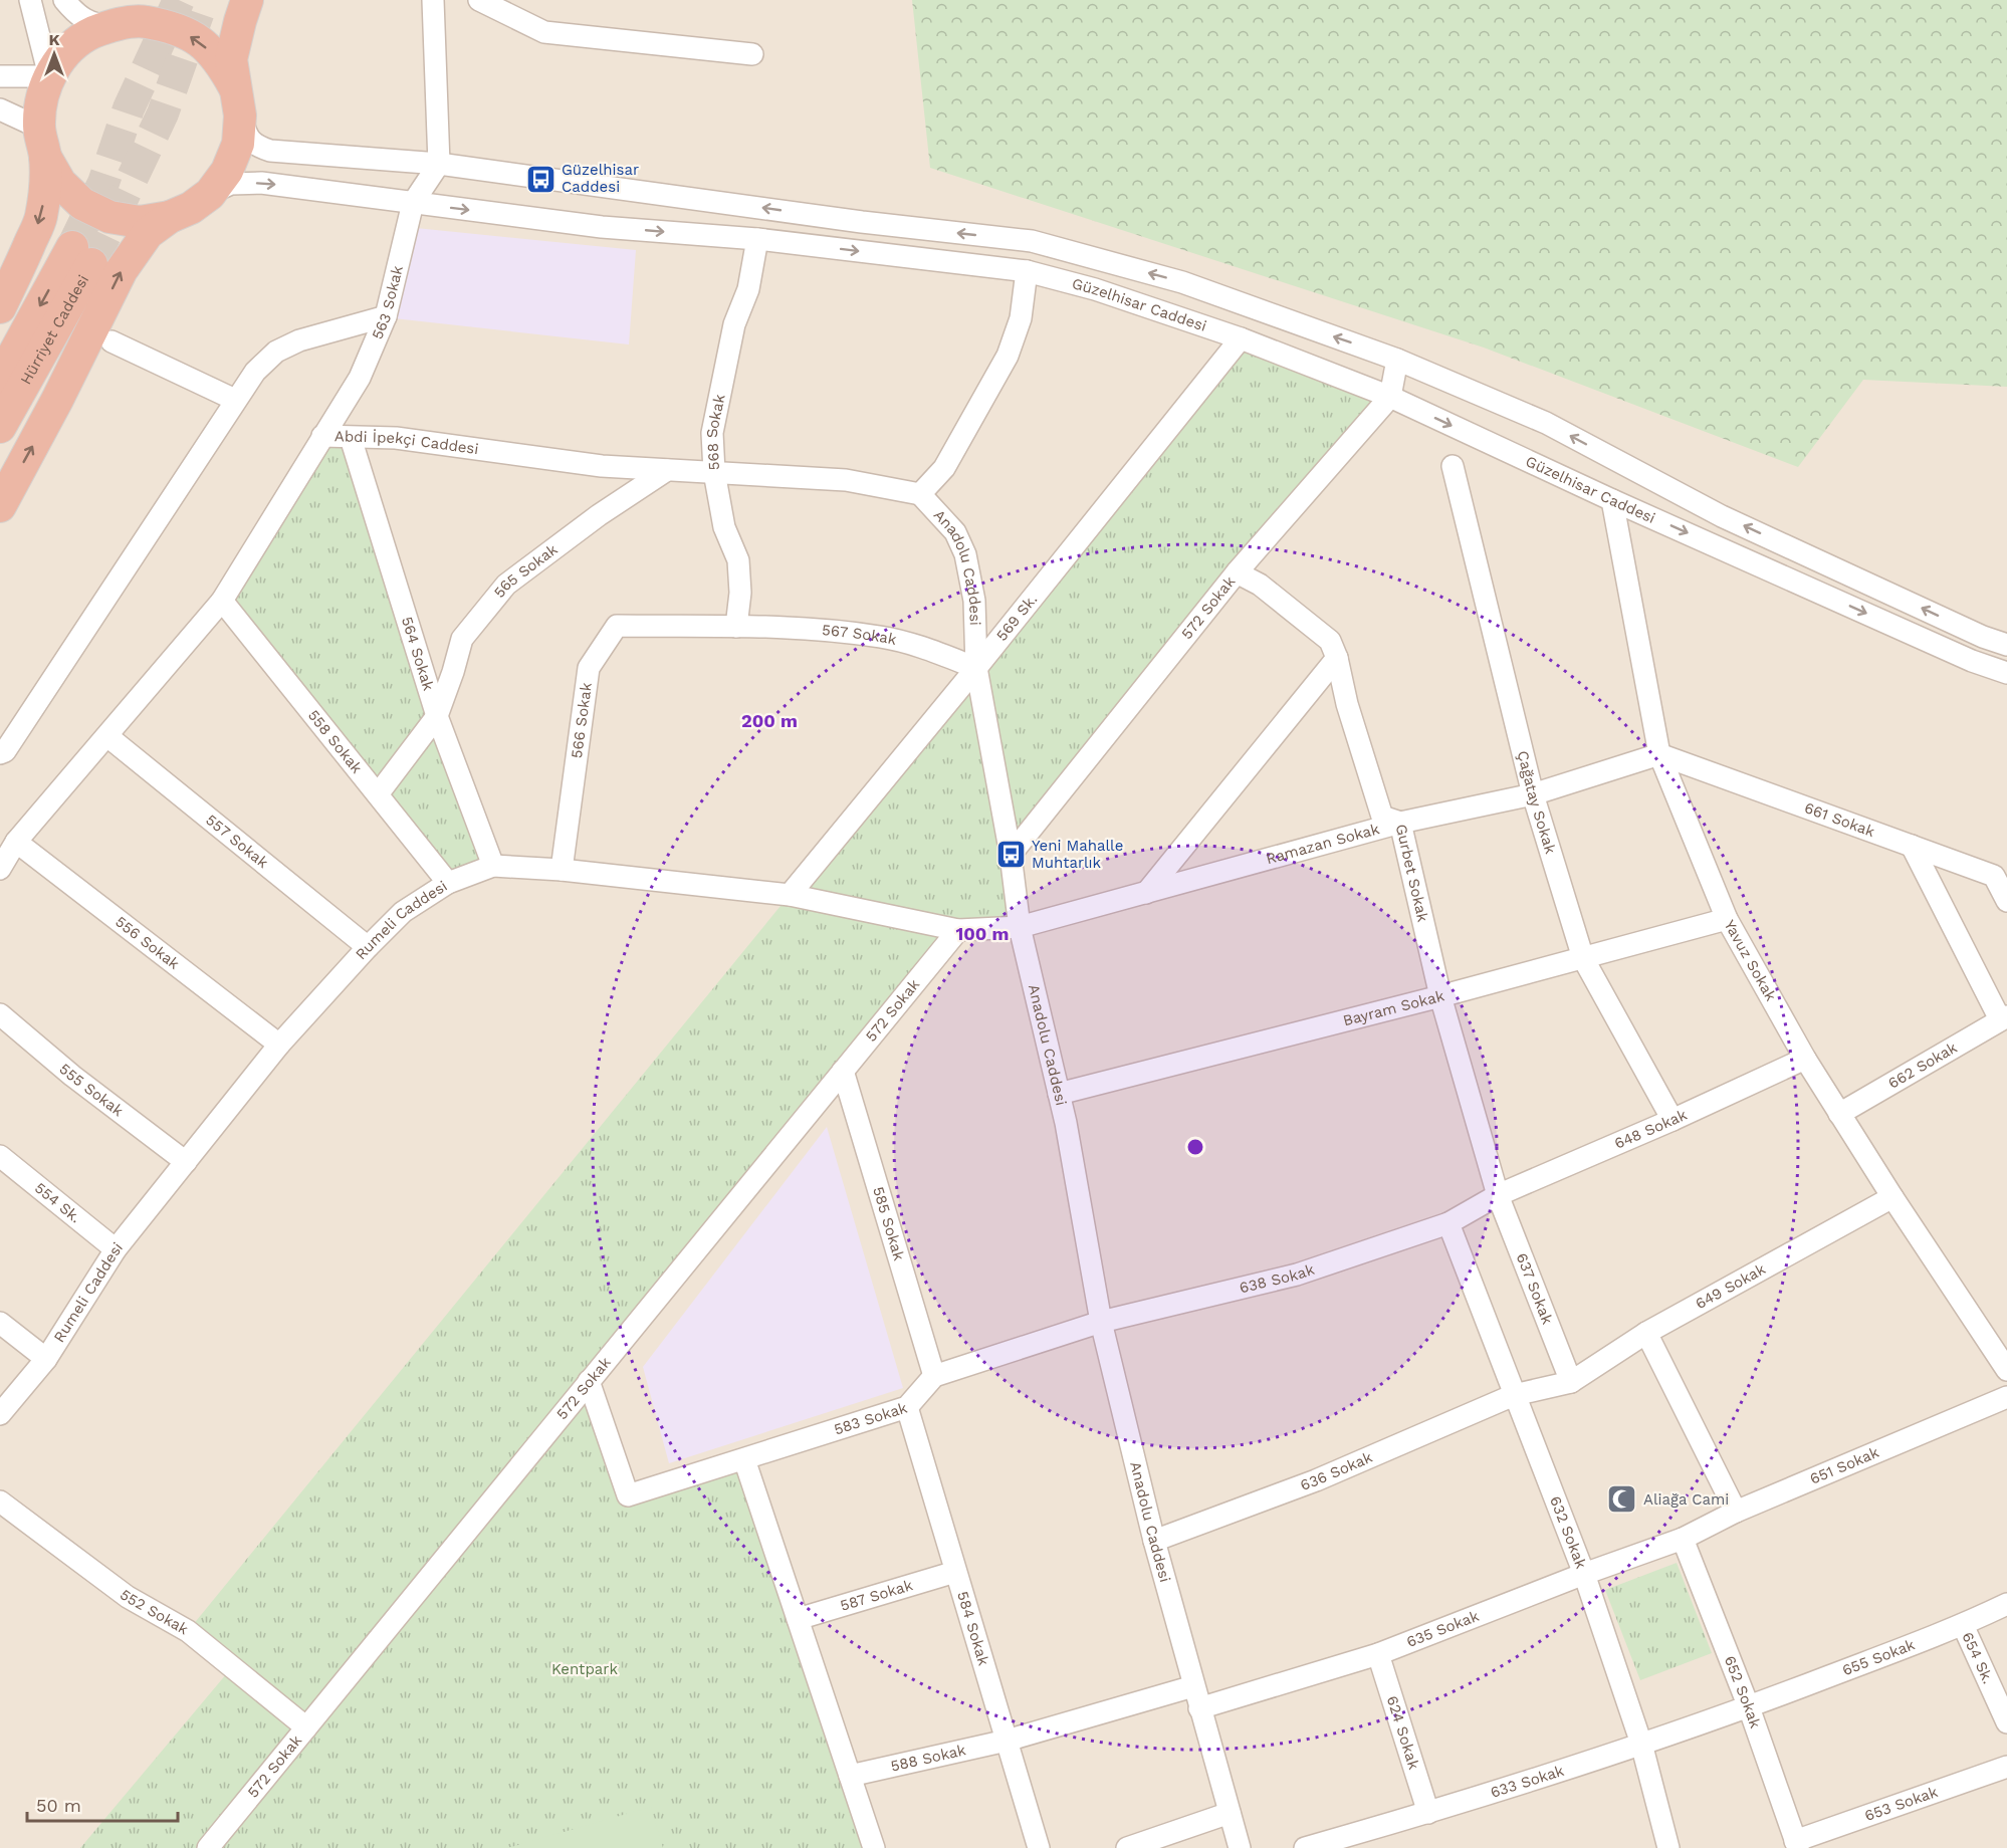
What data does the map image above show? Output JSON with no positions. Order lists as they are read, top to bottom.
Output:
{
  "streets": {
    "highway": ["Hürriyet Caddesi"],
    "street": [
      "563 Sokak",
      "Güzelhisar Caddesi",
      "568 Sokak",
      "Abdi İpekçi Caddesi",
      "Anadolu Caddesi",
      "565 Sokak",
      "572 Sokak",
      "569 Sk.",
      "567 Sokak",
      "564 Sokak",
      "566 Sokak",
      "558 Sokak",
      "Çağatay Sokak",
      "661 Sokak",
      "557 Sokak",
      "Ramazan Sokak",
      "Gurbet Sokak",
      "Rumeli Caddesi",
      "556 Sokak",
      "Yavuz Sokak",
      "Bayram Sokak",
      "662 Sokak",
      "555 Sokak",
      "648 Sokak",
      "554 Sk.",
      "585 Sokak",
      "638 Sokak",
      "649 Sokak",
      "637 Sokak",
      "583 Sokak",
      "651 Sokak",
      "636 Sokak",
      "632 Sokak",
      "587 Sokak",
      "552 Sokak",
      "584 Sokak",
      "635 Sokak",
      "655 Sokak",
      "654 Sk.",
      "652 Sokak",
      "624 Sokak",
      "588 Sokak",
      "633 Sokak",
      "653 Sokak"
    ]
  },
  "crossings": [
    ["563 Sokak", "Güzelhisar Caddesi"],
    ["563 Sokak", "Abdi İpekçi Caddesi"],
    ["Güzelhisar Caddesi", "568 Sokak"],
    ["Güzelhisar Caddesi", "Anadolu Caddesi"],
    ["Güzelhisar Caddesi", "572 Sokak"],
    ["Güzelhisar Caddesi", "569 Sk."],
    ["Güzelhisar Caddesi", "Yavuz Sokak"],
    ["568 Sokak", "Abdi İpekçi Caddesi"],
    ["568 Sokak", "567 Sokak"],
    ["568 Sokak", "566 Sokak"],
    ["Abdi İpekçi Caddesi", "Anadolu Caddesi"],
    ["Abdi İpekçi Caddesi", "565 Sokak"],
    ["Abdi İpekçi Caddesi", "564 Sokak"],
    ["Abdi İpekçi Caddesi", "558 Sokak"],
    ["Abdi İpekçi Caddesi", "557 Sokak"],
    ["Abdi İpekçi Caddesi", "556 Sokak"],
    ["Anadolu Caddesi", "572 Sokak"],
    ["Anadolu Caddesi", "569 Sk."],
    ["Anadolu Caddesi", "567 Sokak"],
    ["Anadolu Caddesi", "Ramazan Sokak"],
    ["Anadolu Caddesi", "Rumeli Caddesi"],
    ["Anadolu Caddesi", "Bayram Sokak"],
    ["Anadolu Caddesi", "638 Sokak"],
    ["Anadolu Caddesi", "636 Sokak"],
    ["Anadolu Caddesi", "635 Sokak"],
    ["Anadolu Caddesi", "588 Sokak"],
    ["565 Sokak", "564 Sokak"],
    ["565 Sokak", "558 Sokak"],
    ["572 Sokak", "Gurbet Sokak"],
    ["572 Sokak", "Rumeli Caddesi"],
    ["572 Sokak", "585 Sokak"],
    ["572 Sokak", "583 Sokak"],
    ["572 Sokak", "552 Sokak"],
    ["569 Sk.", "567 Sokak"],
    ["569 Sk.", "Rumeli Caddesi"],
    ["567 Sokak", "566 Sokak"],
    ["564 Sokak", "Rumeli Caddesi"],
    ["566 Sokak", "Rumeli Caddesi"],
    ["558 Sokak", "Rumeli Caddesi"],
    ["Çağatay Sokak", "Ramazan Sokak"],
    ["Çağatay Sokak", "Bayram Sokak"],
    ["Çağatay Sokak", "648 Sokak"],
    ["661 Sokak", "Ramazan Sokak"],
    ["661 Sokak", "Yavuz Sokak"],
    ["557 Sokak", "Rumeli Caddesi"],
    ["Ramazan Sokak", "Gurbet Sokak"],
    ["Ramazan Sokak", "Rumeli Caddesi"],
    ["Ramazan Sokak", "Yavuz Sokak"],
    ["Gurbet Sokak", "Bayram Sokak"],
    ["Gurbet Sokak", "648 Sokak"],
    ["Gurbet Sokak", "637 Sokak"],
    ["Rumeli Caddesi", "556 Sokak"],
    ["Rumeli Caddesi", "555 Sokak"],
    ["Rumeli Caddesi", "554 Sk."],
    ["Yavuz Sokak", "Bayram Sokak"],
    ["Yavuz Sokak", "662 Sokak"],
    ["Yavuz Sokak", "648 Sokak"],
    ["Yavuz Sokak", "649 Sokak"],
    ["648 Sokak", "638 Sokak"],
    ["648 Sokak", "637 Sokak"],
    ["648 Sokak", "632 Sokak"],
    ["585 Sokak", "583 Sokak"],
    ["638 Sokak", "632 Sokak"],
    ["649 Sokak", "637 Sokak"],
    ["649 Sokak", "636 Sokak"],
    ["637 Sokak", "636 Sokak"],
    ["583 Sokak", "584 Sokak"],
    ["651 Sokak", "635 Sokak"],
    ["651 Sokak", "652 Sokak"],
    ["636 Sokak", "632 Sokak"],
    ["632 Sokak", "635 Sokak"],
    ["632 Sokak", "633 Sokak"],
    ["587 Sokak", "584 Sokak"],
    ["584 Sokak", "588 Sokak"],
    ["635 Sokak", "652 Sokak"],
    ["635 Sokak", "624 Sokak"],
    ["655 Sokak", "654 Sk."],
    ["655 Sokak", "652 Sokak"],
    ["655 Sokak", "633 Sokak"],
    ["652 Sokak", "633 Sokak"],
    ["652 Sokak", "653 Sokak"],
    ["624 Sokak", "633 Sokak"]
  ],
  "parks": ["Kentpark"],
  "places": {
    "bus stop": ["Güzelhisar Caddesi", "Yeni Mahalle Muhtarlık"],
    "mosque": ["Aliağa Cami"]
  },
  "scale_bar": "50 m",
  "north": "top",
  "rings": ["200 m", "100 m"]
}
